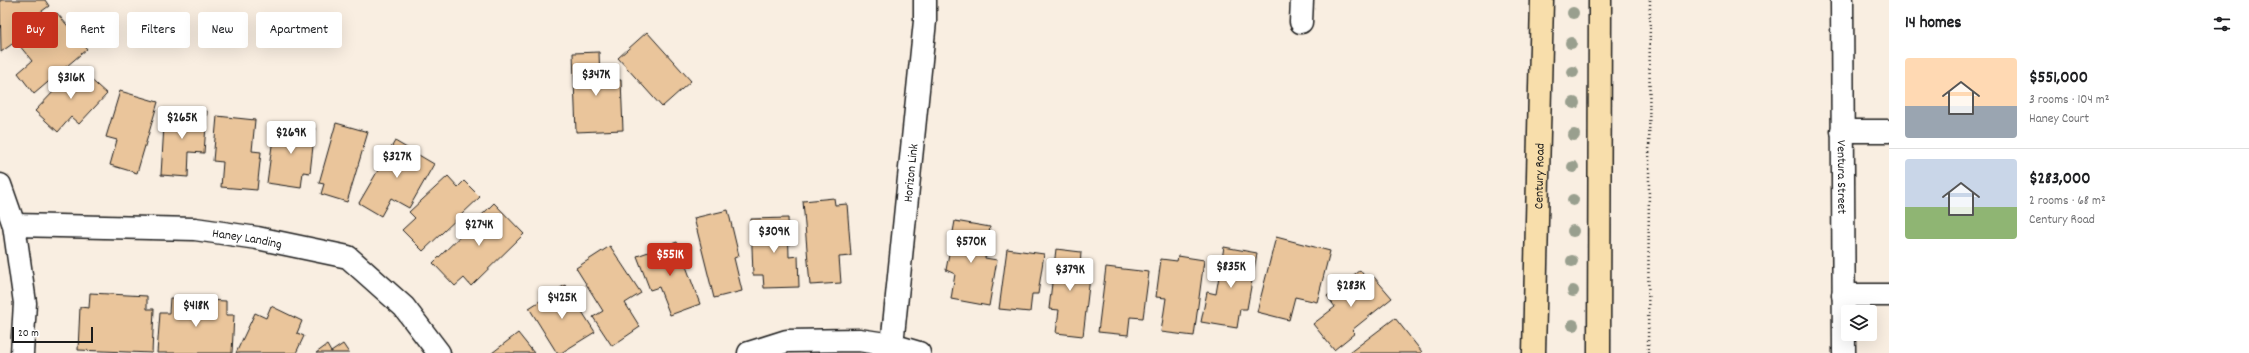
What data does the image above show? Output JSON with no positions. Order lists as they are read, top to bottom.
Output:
{
  "streets": {
    "main road": ["Century Road"],
    "street": ["Horizon Link", "Ventura Street", "Haney Landing"]
  },
  "scale_bar": "20 m",
  "page": {
    "heading": "14 homes",
    "chip": [
      "Buy",
      "Rent",
      "Filters",
      "New",
      "Apartment"
    ],
    "list": [
      {
        "name": "$551,000",
        "note": "3 rooms · 104 m² · Haney Court"
      },
      {
        "name": "$283,000",
        "note": "2 rooms · 68 m² · Century Road"
      }
    ],
    "price": [
      "$347K",
      "$316K",
      "$265K",
      "$269K",
      "$327K",
      "$274K",
      "$309K",
      "$570K",
      "$551K",
      "$835K",
      "$379K",
      "$283K",
      "$425K",
      "$418K"
    ],
    "scale": "20 m"
  }
}
